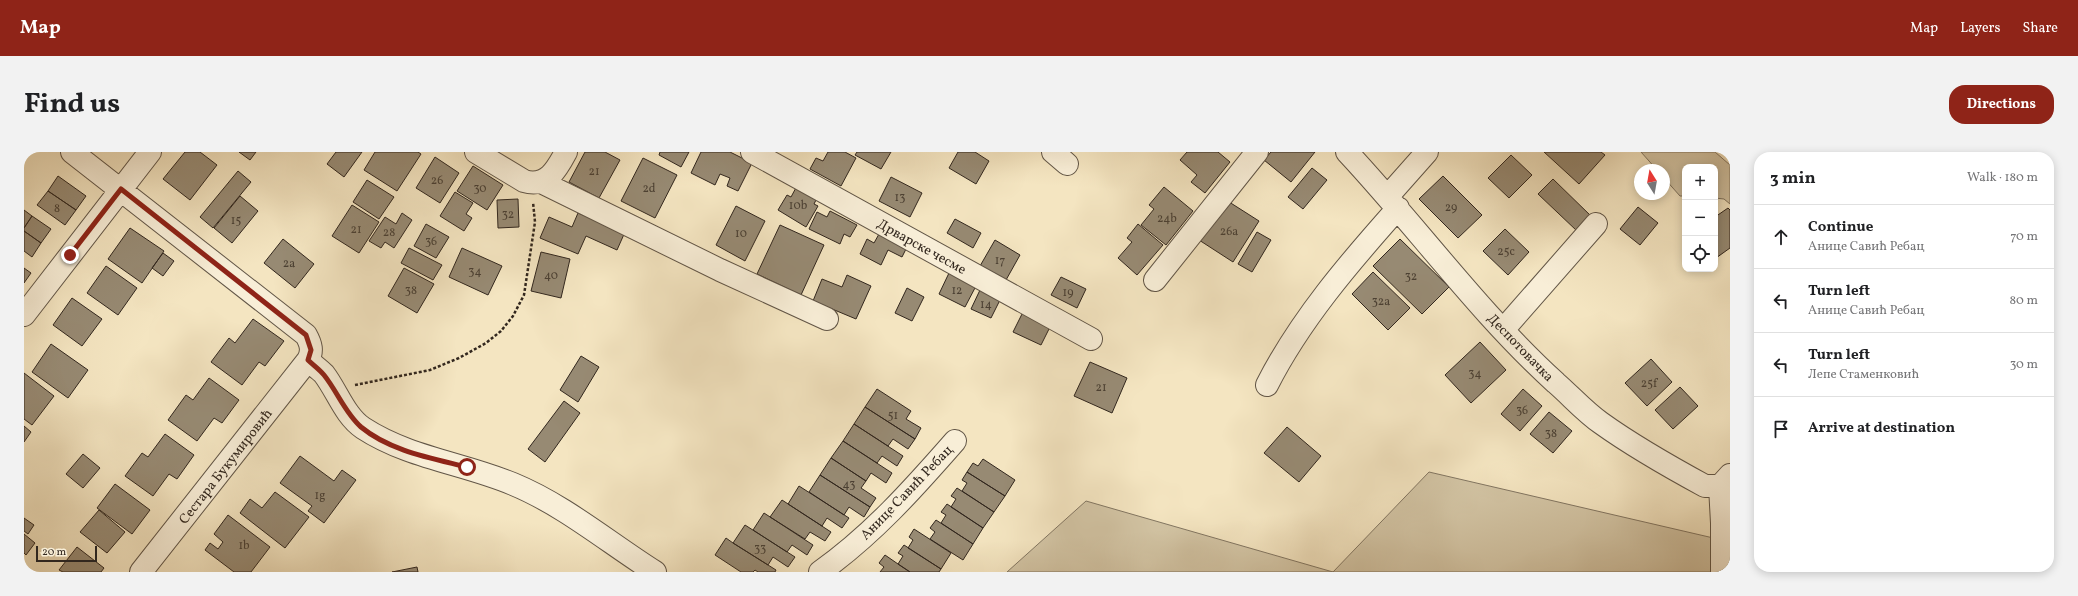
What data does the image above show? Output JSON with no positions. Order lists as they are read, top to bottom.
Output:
{
  "streets": {
    "street": [
      "Дрварске чесме",
      "Деспотовачка",
      "Сестара Букумировић",
      "Анице Савић Ребац"
    ]
  },
  "house_numbers": [
    "21",
    "26",
    "30",
    "2d",
    "13",
    "10b",
    "29",
    "8",
    "32",
    "24b",
    "15",
    "21",
    "26a",
    "28",
    "10",
    "36",
    "25c",
    "17",
    "2a",
    "34",
    "40",
    "32",
    "38",
    "12",
    "19",
    "32a",
    "14",
    "34",
    "25f",
    "21",
    "36",
    "51",
    "38",
    "43",
    "1g",
    "1b",
    "33"
  ],
  "scale_bar": "20 m",
  "north": "top",
  "page": {
    "header": "Map",
    "nav": ["Map", "Layers", "Share"],
    "title": "Find us",
    "buttons": "Directions",
    "heading": ["3 min", "Walk · 180 m"],
    "map_buttons": ["+", "−"],
    "list": [
      ["Continue", "Анице Савић Ребац", "70 m"],
      ["Turn left", "Анице Савић Ребац", "80 m"],
      ["Turn left", "Лепе Стаменковић", "30 m"],
      "Arrive at destination"
    ],
    "scale": "20 m"
  }
}
